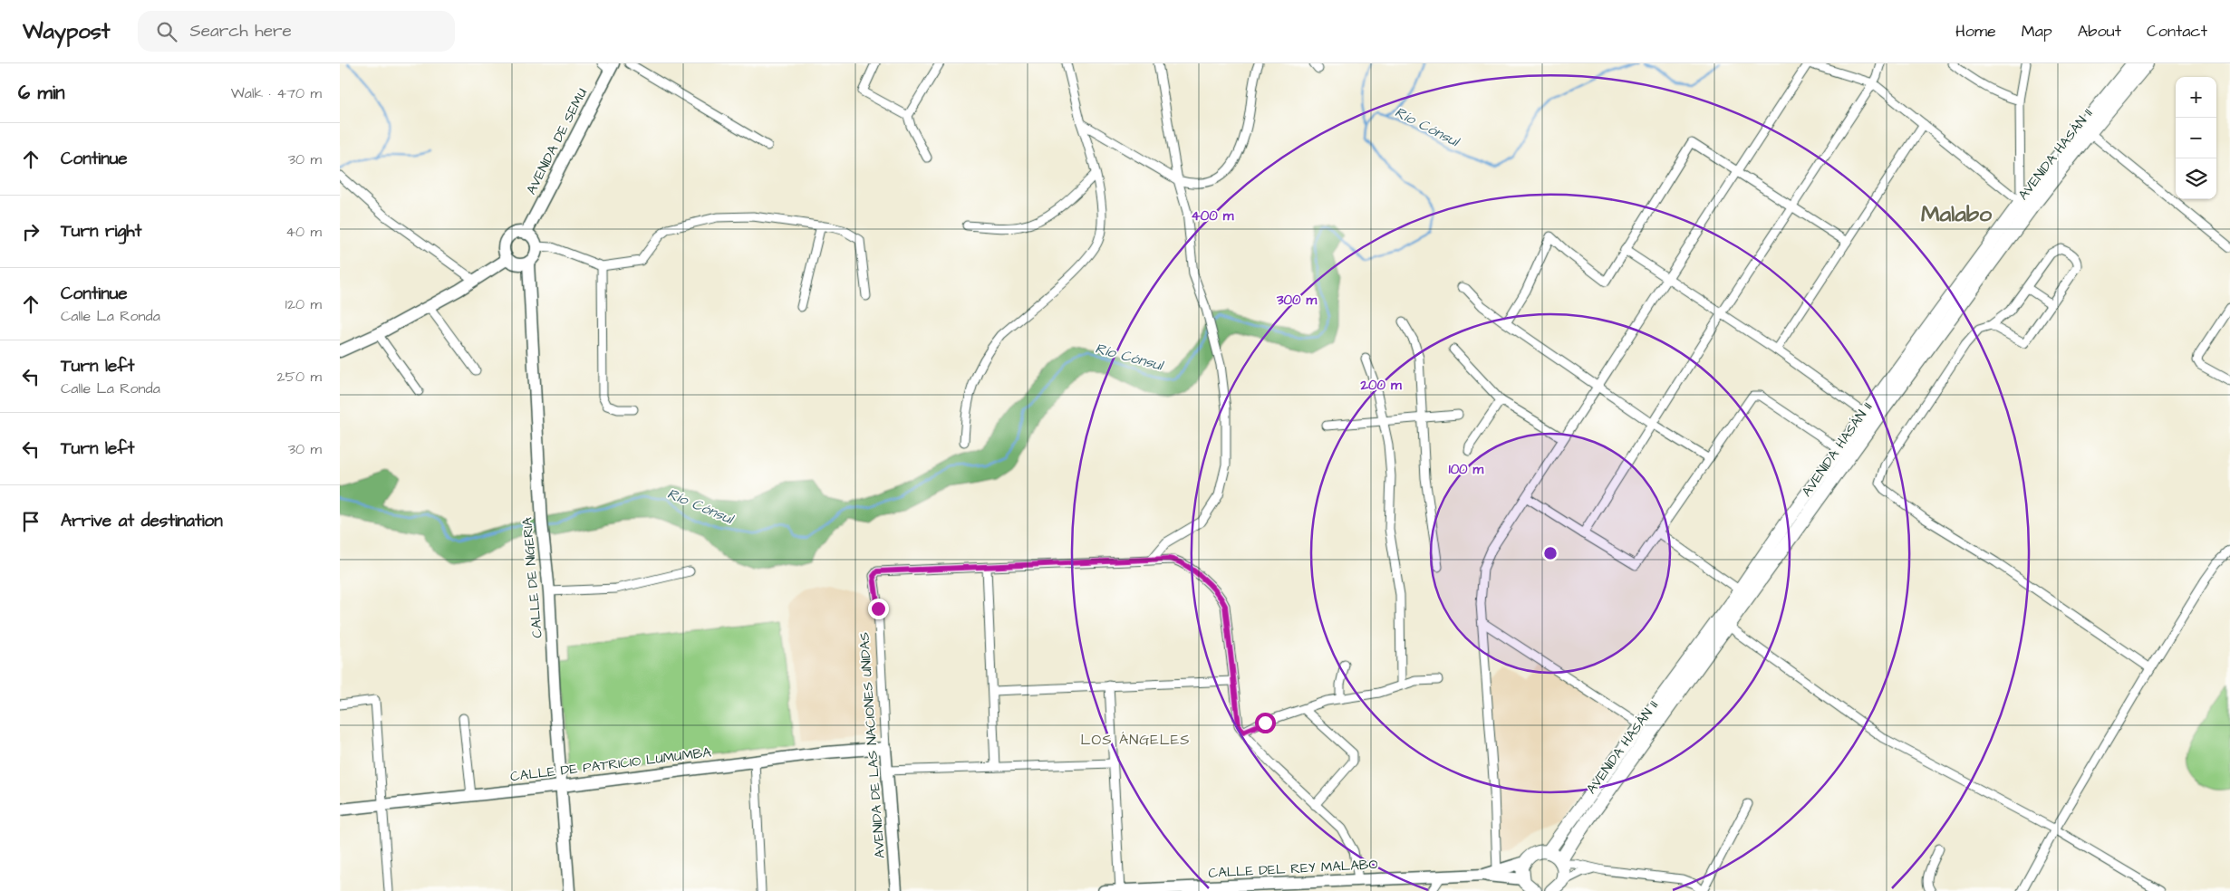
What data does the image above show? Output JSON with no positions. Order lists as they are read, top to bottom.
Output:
{
  "streets": {
    "main road": ["AVENIDA HASÁN II"],
    "street": [
      "AVENIDA DE SEMU",
      "CALLE DE NIGERIA",
      "AVENIDA DE LAS NACIONES UNIDAS",
      "CALLE DE PATRICIO LUMUMBA",
      "CALLE DEL REY MALABO"
    ]
  },
  "crossings": [
    ["AVENIDA DE SEMU", "CALLE DE NIGERIA"],
    ["CALLE DE NIGERIA", "CALLE DE PATRICIO LUMUMBA"],
    ["AVENIDA DE LAS NACIONES UNIDAS", "CALLE DE PATRICIO LUMUMBA"]
  ],
  "districts": ["Malabo", "LOS ÁNGELES"],
  "water": ["Río Cónsul"],
  "page": {
    "header": "Waypost",
    "search": "Search here",
    "nav": [
      "Home",
      "Map",
      "About",
      "Contact"
    ],
    "heading": ["6 min", "Walk · 470 m"],
    "map_buttons": ["+", "−"],
    "list": [
      ["Continue", "30 m"],
      ["Turn right", "40 m"],
      ["Continue", "Calle La Ronda", "120 m"],
      ["Turn left", "Calle La Ronda", "250 m"],
      ["Turn left", "30 m"],
      "Arrive at destination"
    ]
  },
  "rings": [
    "400 m",
    "300 m",
    "200 m",
    "100 m"
  ]
}
